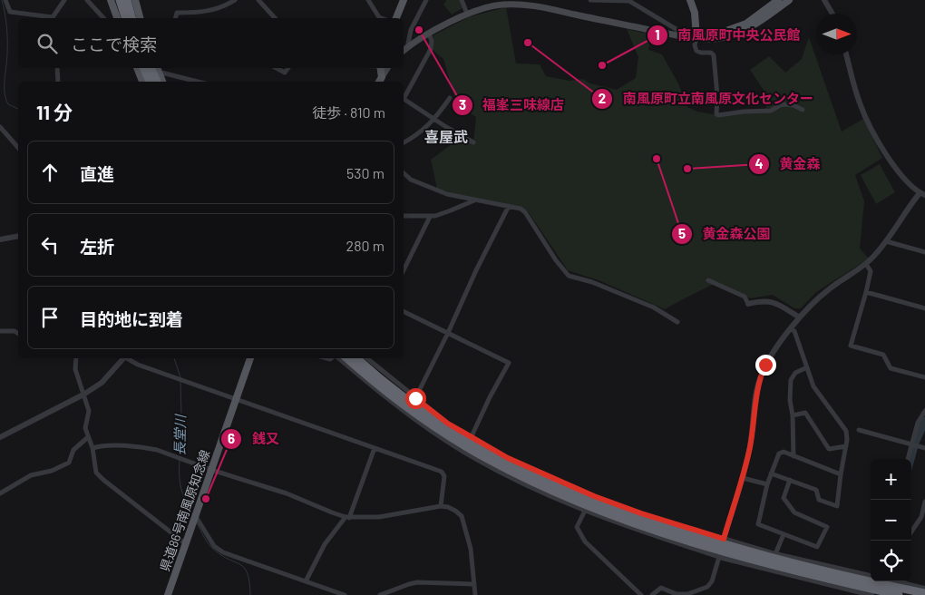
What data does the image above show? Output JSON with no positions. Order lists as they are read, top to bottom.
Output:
{
  "streets": {
    "main road": ["県道86号南風原知念線"]
  },
  "districts": ["喜屋武"],
  "water": ["長堂川"],
  "places": [
    "福峯三味線店",
    "南風原町立南風原文化センター",
    "南風原町中央公民館",
    "黄金森公園",
    "黄金森",
    "銭又"
  ],
  "north": "right",
  "page": {
    "search": "ここで検索",
    "heading": ["11 分", "徒歩 · 810 m"],
    "list": [
      ["直進", "530 m"],
      ["左折", "280 m"],
      "目的地に到着"
    ],
    "map_buttons": ["+", "−"]
  }
}
